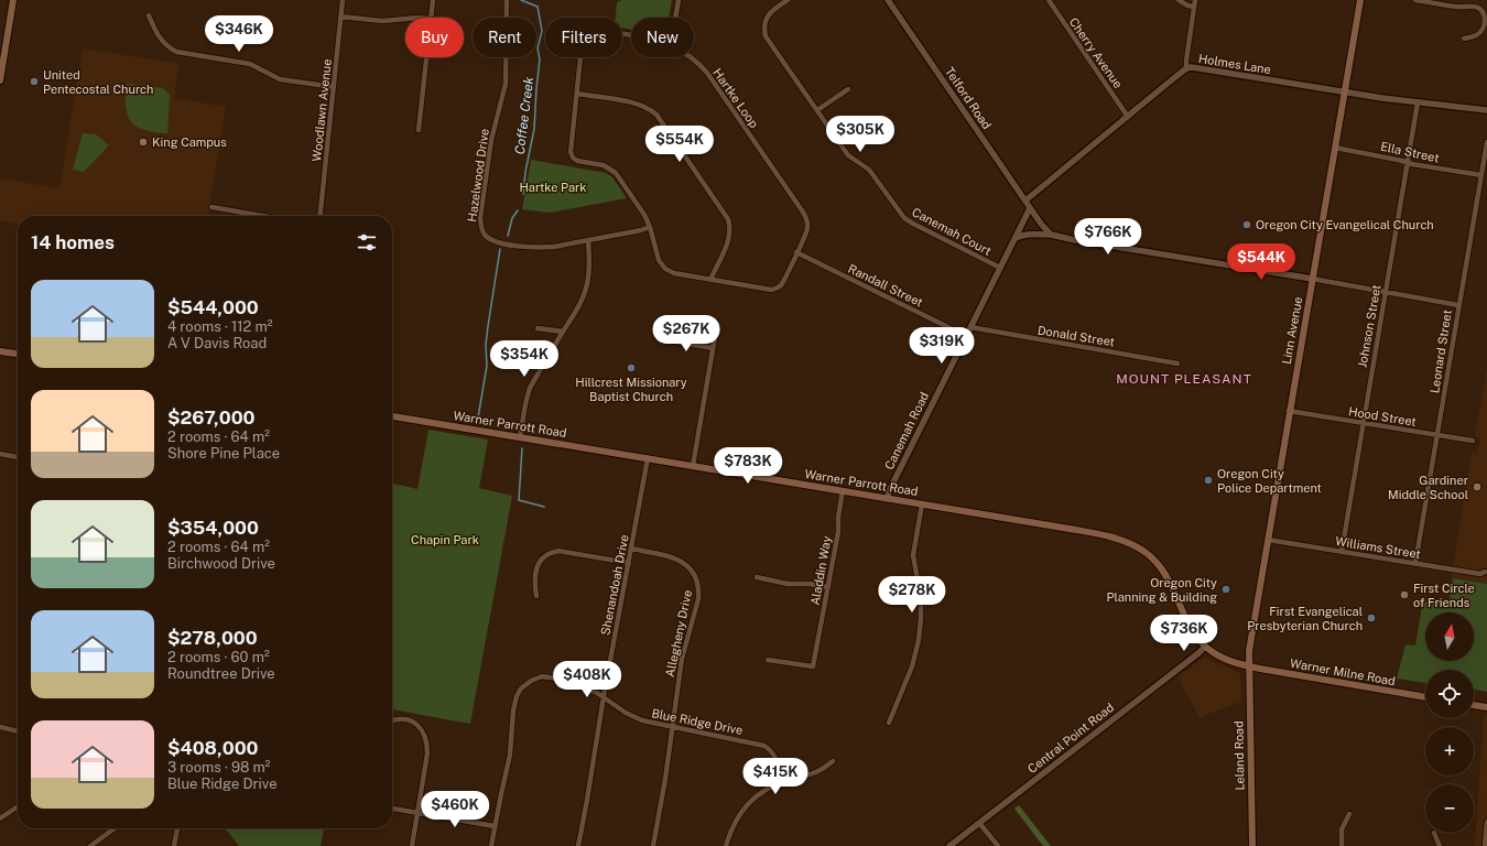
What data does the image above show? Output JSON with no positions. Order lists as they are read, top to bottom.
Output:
{
  "streets": {
    "main road": [
      "Linn Avenue",
      "Warner Parrott Road",
      "Warner Milne Road",
      "Leland Road"
    ],
    "street": [
      "Cherry Avenue",
      "Holmes Lane",
      "Hartke Loop",
      "Telford Road",
      "Woodlawn Avenue",
      "Ella Street",
      "Hazelwood Drive",
      "Canemah Court",
      "Randall Street",
      "Johnson Street",
      "Donald Street",
      "Leonard Street",
      "Hood Street",
      "Canemah Road",
      "Williams Street",
      "Aladdin Way",
      "Shenandoah Drive",
      "Allegheny Drive",
      "Blue Ridge Drive",
      "Central Point Road"
    ]
  },
  "crossings": [
    ["Cherry Avenue", "Holmes Lane"],
    ["Holmes Lane", "Telford Road"],
    ["Holmes Lane", "Johnson Street"],
    ["Holmes Lane", "Linn Avenue"],
    ["Hartke Loop", "Hazelwood Drive"],
    ["Hartke Loop", "Randall Street"],
    ["Telford Road", "Canemah Road"],
    ["Ella Street", "Johnson Street"],
    ["Ella Street", "Linn Avenue"],
    ["Ella Street", "Leonard Street"],
    ["Canemah Court", "Canemah Road"],
    ["Randall Street", "Canemah Road"],
    ["Johnson Street", "Hood Street"],
    ["Johnson Street", "Williams Street"],
    ["Linn Avenue", "Hood Street"],
    ["Linn Avenue", "Warner Parrott Road"],
    ["Linn Avenue", "Williams Street"],
    ["Linn Avenue", "Warner Milne Road"],
    ["Linn Avenue", "Leland Road"],
    ["Donald Street", "Canemah Road"],
    ["Leonard Street", "Hood Street"],
    ["Leonard Street", "Williams Street"],
    ["Warner Parrott Road", "Canemah Road"],
    ["Warner Parrott Road", "Aladdin Way"],
    ["Warner Parrott Road", "Shenandoah Drive"],
    ["Warner Parrott Road", "Warner Milne Road"],
    ["Warner Parrott Road", "Central Point Road"],
    ["Warner Parrott Road", "Leland Road"],
    ["Shenandoah Drive", "Allegheny Drive"],
    ["Shenandoah Drive", "Blue Ridge Drive"],
    ["Allegheny Drive", "Blue Ridge Drive"],
    ["Warner Milne Road", "Leland Road"]
  ],
  "districts": ["MOUNT PLEASANT"],
  "water": ["Coffee Creek"],
  "parks": ["Hartke Park", "Chapin Park"],
  "places": [
    "United Pentecostal Church",
    "King Campus",
    "Oregon City Evangelical Church",
    "Hillcrest Missionary Baptist Church",
    "Oregon City Police Department",
    "Gardiner Middle School",
    "Oregon City Planning & Building",
    "First Circle of Friends",
    "First Evangelical Presbyterian Church"
  ],
  "north": "top",
  "page": {
    "price": [
      "$346K",
      "$305K",
      "$554K",
      "$766K",
      "$544K",
      "$267K",
      "$319K",
      "$354K",
      "$783K",
      "$278K",
      "$736K",
      "$408K",
      "$415K",
      "$460K"
    ],
    "chip": [
      "Buy",
      "Rent",
      "Filters",
      "New"
    ],
    "heading": "14 homes",
    "list": [
      {
        "name": "$544,000",
        "note": "4 rooms · 112 m² · A V Davis Road"
      },
      {
        "name": "$267,000",
        "note": "2 rooms · 64 m² · Shore Pine Place"
      },
      {
        "name": "$354,000",
        "note": "2 rooms · 64 m² · Birchwood Drive"
      },
      {
        "name": "$278,000",
        "note": "2 rooms · 60 m² · Roundtree Drive"
      },
      {
        "name": "$408,000",
        "note": "3 rooms · 98 m² · Blue Ridge Drive"
      }
    ],
    "map_buttons": ["+", "−"]
  }
}
